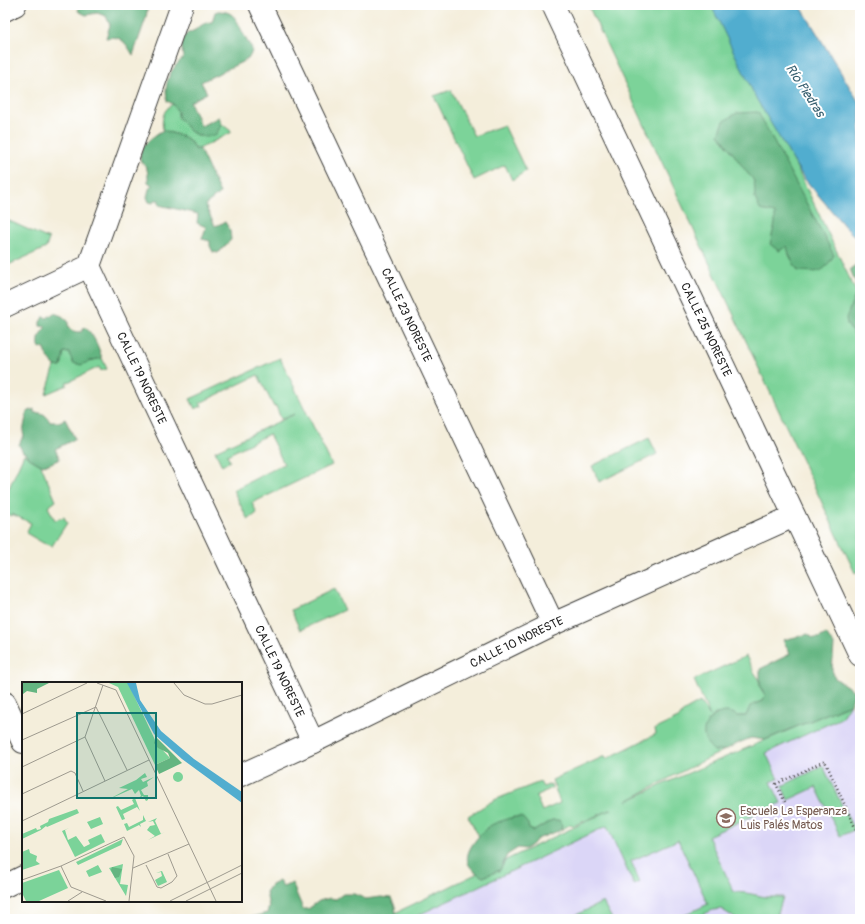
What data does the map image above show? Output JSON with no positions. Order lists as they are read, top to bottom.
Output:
{
  "streets": {
    "street": [
      "CALLE 23 NORESTE",
      "CALLE 25 NORESTE",
      "CALLE 19 NORESTE",
      "CALLE 10 NORESTE"
    ]
  },
  "crossings": [
    ["CALLE 23 NORESTE", "CALLE 10 NORESTE"],
    ["CALLE 25 NORESTE", "CALLE 10 NORESTE"],
    ["CALLE 19 NORESTE", "CALLE 10 NORESTE"]
  ],
  "water": ["Río Piedras"],
  "places": {
    "school or university": ["Escuela La Esperanza Luis Palés Matos"]
  }
}
